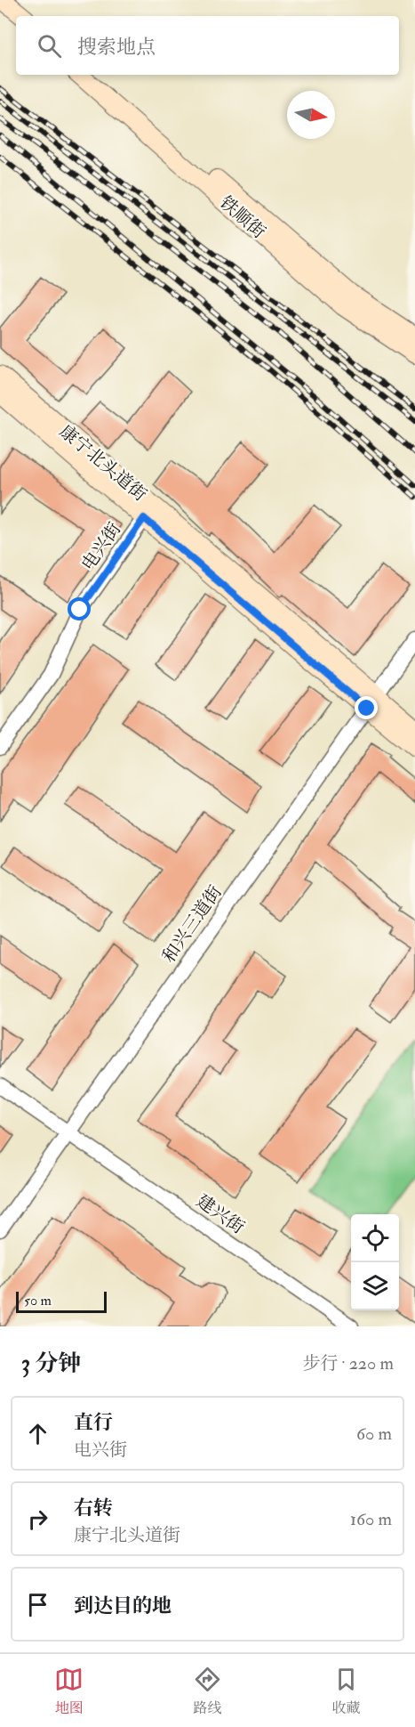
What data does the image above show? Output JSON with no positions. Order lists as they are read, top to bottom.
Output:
{
  "streets": {
    "main road": ["铁顺街", "康宁北头道街"],
    "street": ["电兴街", "和兴三道街", "建兴街"]
  },
  "crossings": [
    ["康宁北头道街", "电兴街"],
    ["康宁北头道街", "和兴三道街"],
    ["和兴三道街", "建兴街"]
  ],
  "scale_bar": "50 m",
  "north": "right",
  "page": {
    "search": "搜索地点",
    "scale": "50 m",
    "heading": ["3 分钟", "步行 · 220 m"],
    "list": [
      ["直行", "电兴街", "60 m"],
      ["右转", "康宁北头道街", "160 m"],
      "到达目的地"
    ],
    "nav": ["地图", "路线", "收藏"]
  }
}
